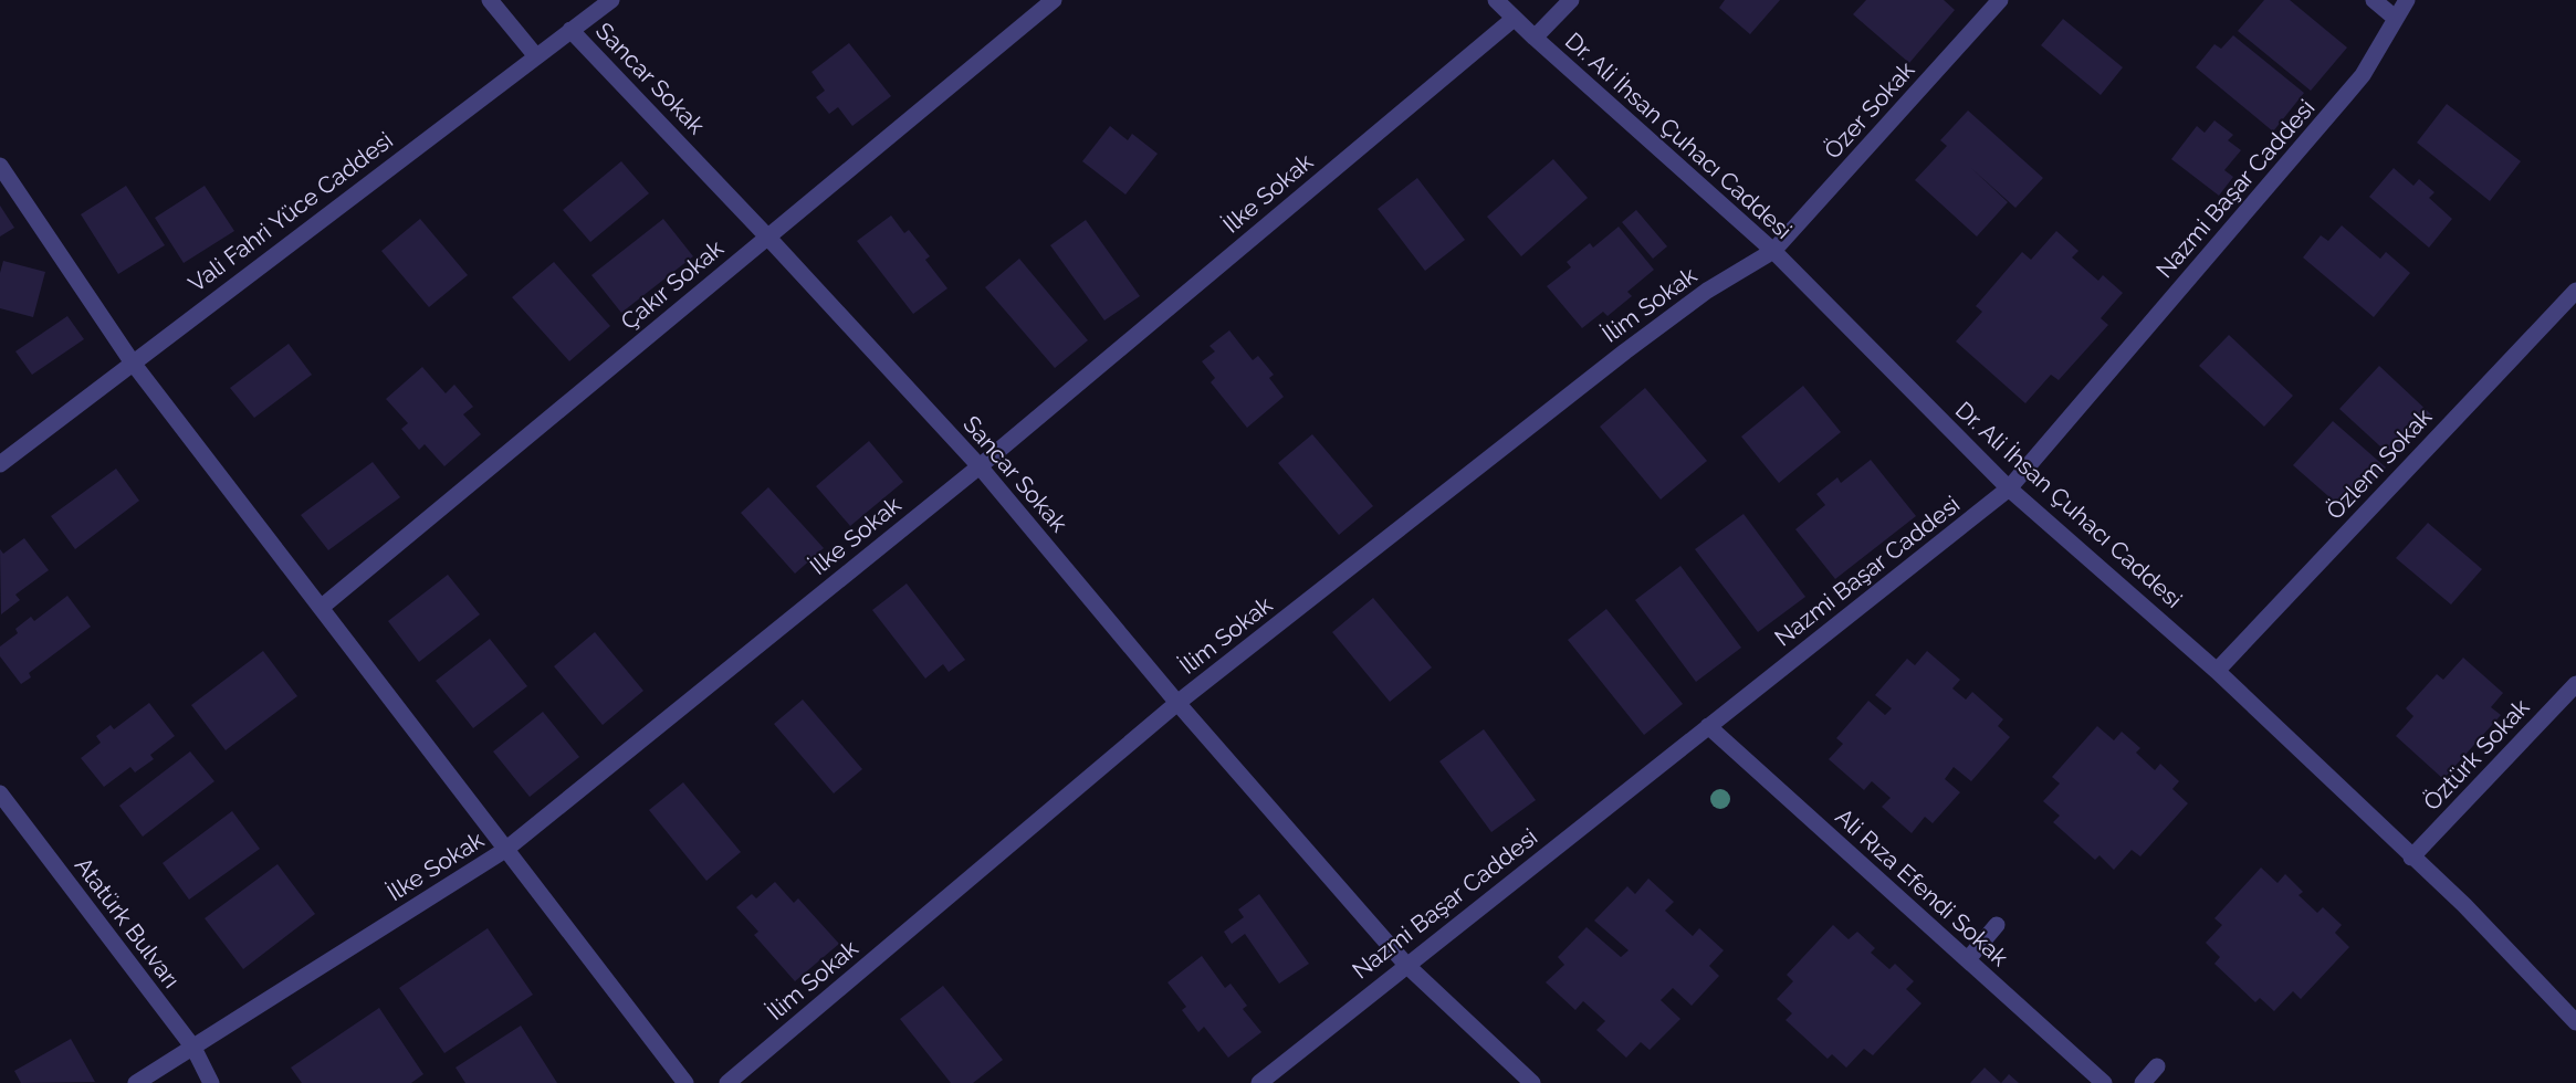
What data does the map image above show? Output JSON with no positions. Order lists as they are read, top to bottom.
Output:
{
  "streets": {
    "street": [
      "Sancar Sokak",
      "Özer Sokak",
      "Dr. Ali İhsan Çuhacı Caddesi",
      "Nazmi Başar Caddesi",
      "İlke Sokak",
      "Vali Fahri Yüce Caddesi",
      "Çakır Sokak",
      "İlim Sokak",
      "Özlem Sokak",
      "Öztürk Sokak",
      "Ali Rıza Efendi Sokak",
      "Atatürk Bulvarı"
    ]
  },
  "crossings": [
    ["Sancar Sokak", "Nazmi Başar Caddesi"],
    ["Sancar Sokak", "İlke Sokak"],
    ["Sancar Sokak", "Vali Fahri Yüce Caddesi"],
    ["Sancar Sokak", "Çakır Sokak"],
    ["Sancar Sokak", "İlim Sokak"],
    ["Özer Sokak", "Dr. Ali İhsan Çuhacı Caddesi"],
    ["Özer Sokak", "İlim Sokak"],
    ["Dr. Ali İhsan Çuhacı Caddesi", "Nazmi Başar Caddesi"],
    ["Dr. Ali İhsan Çuhacı Caddesi", "İlke Sokak"],
    ["Dr. Ali İhsan Çuhacı Caddesi", "İlim Sokak"],
    ["Dr. Ali İhsan Çuhacı Caddesi", "Özlem Sokak"],
    ["Dr. Ali İhsan Çuhacı Caddesi", "Öztürk Sokak"],
    ["Nazmi Başar Caddesi", "Ali Rıza Efendi Sokak"],
    ["İlke Sokak", "Atatürk Bulvarı"]
  ]
}
